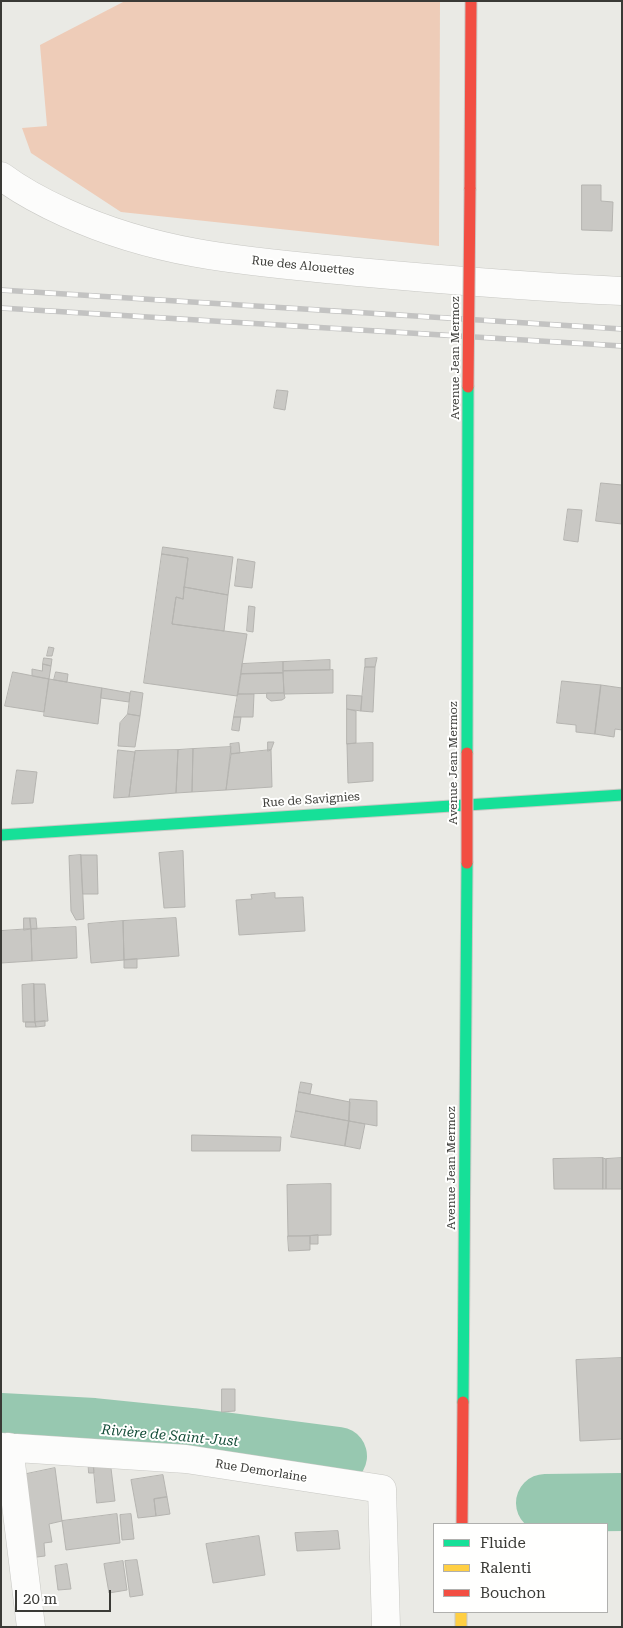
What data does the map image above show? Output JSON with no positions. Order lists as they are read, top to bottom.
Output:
{
  "streets": {
    "main road": ["Avenue Jean Mermoz", "Rue de Savignies"],
    "street": ["Rue des Alouettes", "Rue Demorlaine"]
  },
  "water": ["Rivière de Saint-Just"],
  "legend": ["Fluide", "Ralenti", "Bouchon"],
  "scale_bar": "20 m"
}
